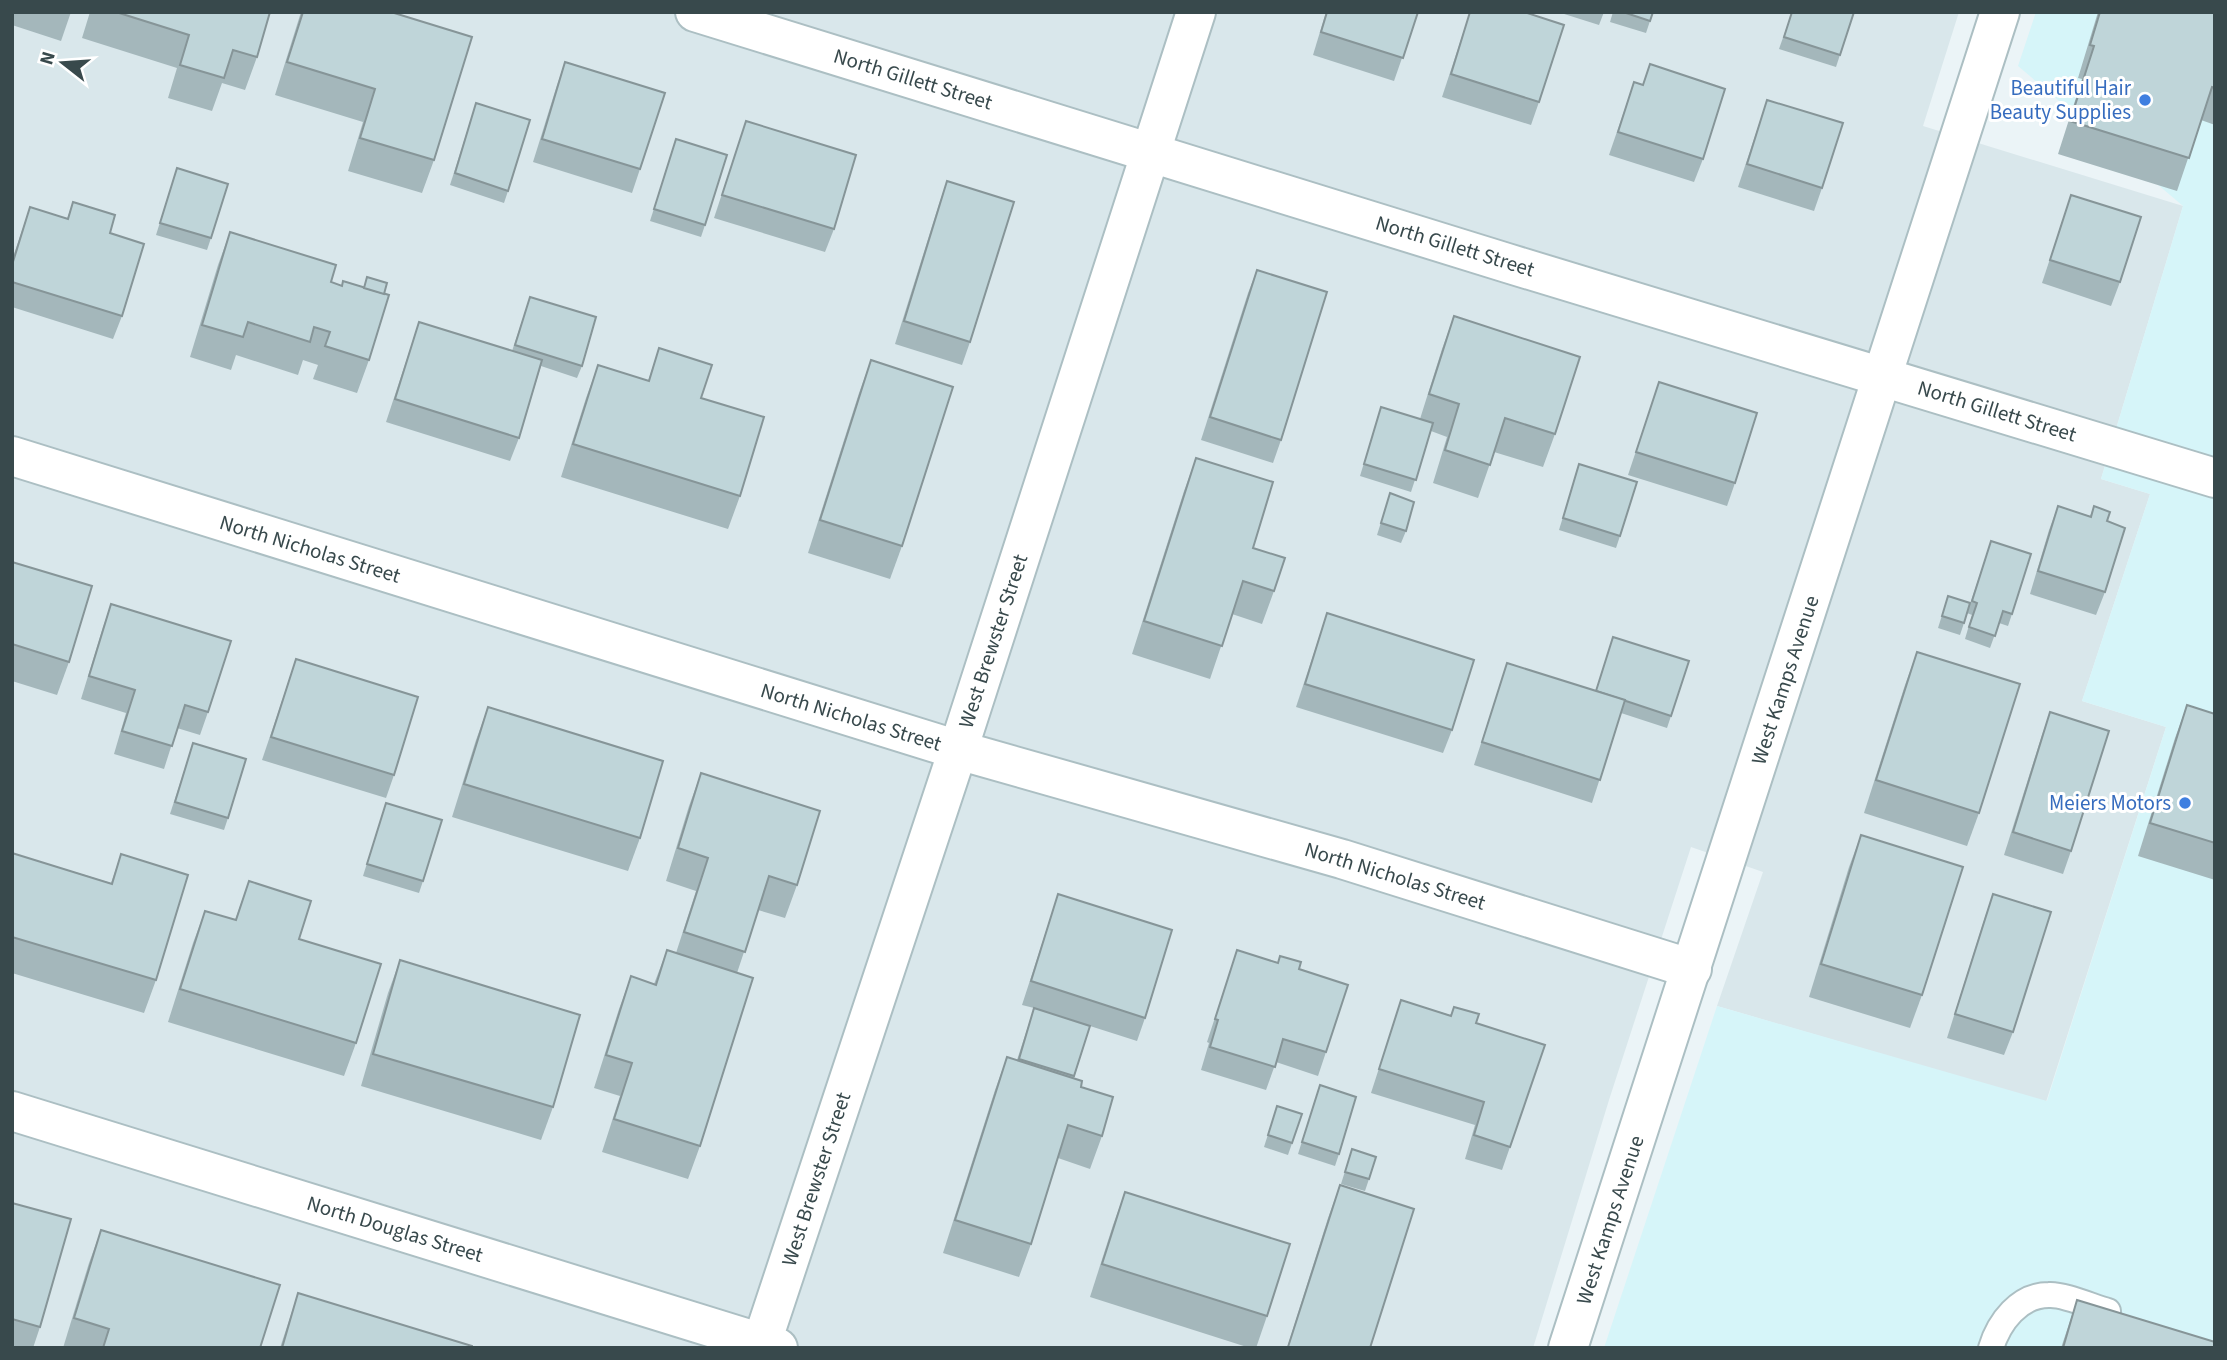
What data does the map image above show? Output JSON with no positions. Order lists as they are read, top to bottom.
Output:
{
  "streets": {
    "street": [
      "North Gillett Street",
      "North Nicholas Street",
      "West Brewster Street",
      "West Kamps Avenue",
      "North Douglas Street"
    ]
  },
  "crossings": [
    ["North Gillett Street", "West Brewster Street"],
    ["North Gillett Street", "West Kamps Avenue"],
    ["North Nicholas Street", "West Brewster Street"],
    ["North Nicholas Street", "West Kamps Avenue"],
    ["West Brewster Street", "North Douglas Street"]
  ],
  "places": ["Beautiful Hair Beauty Supplies", "Meiers Motors"],
  "north": "left"
}
